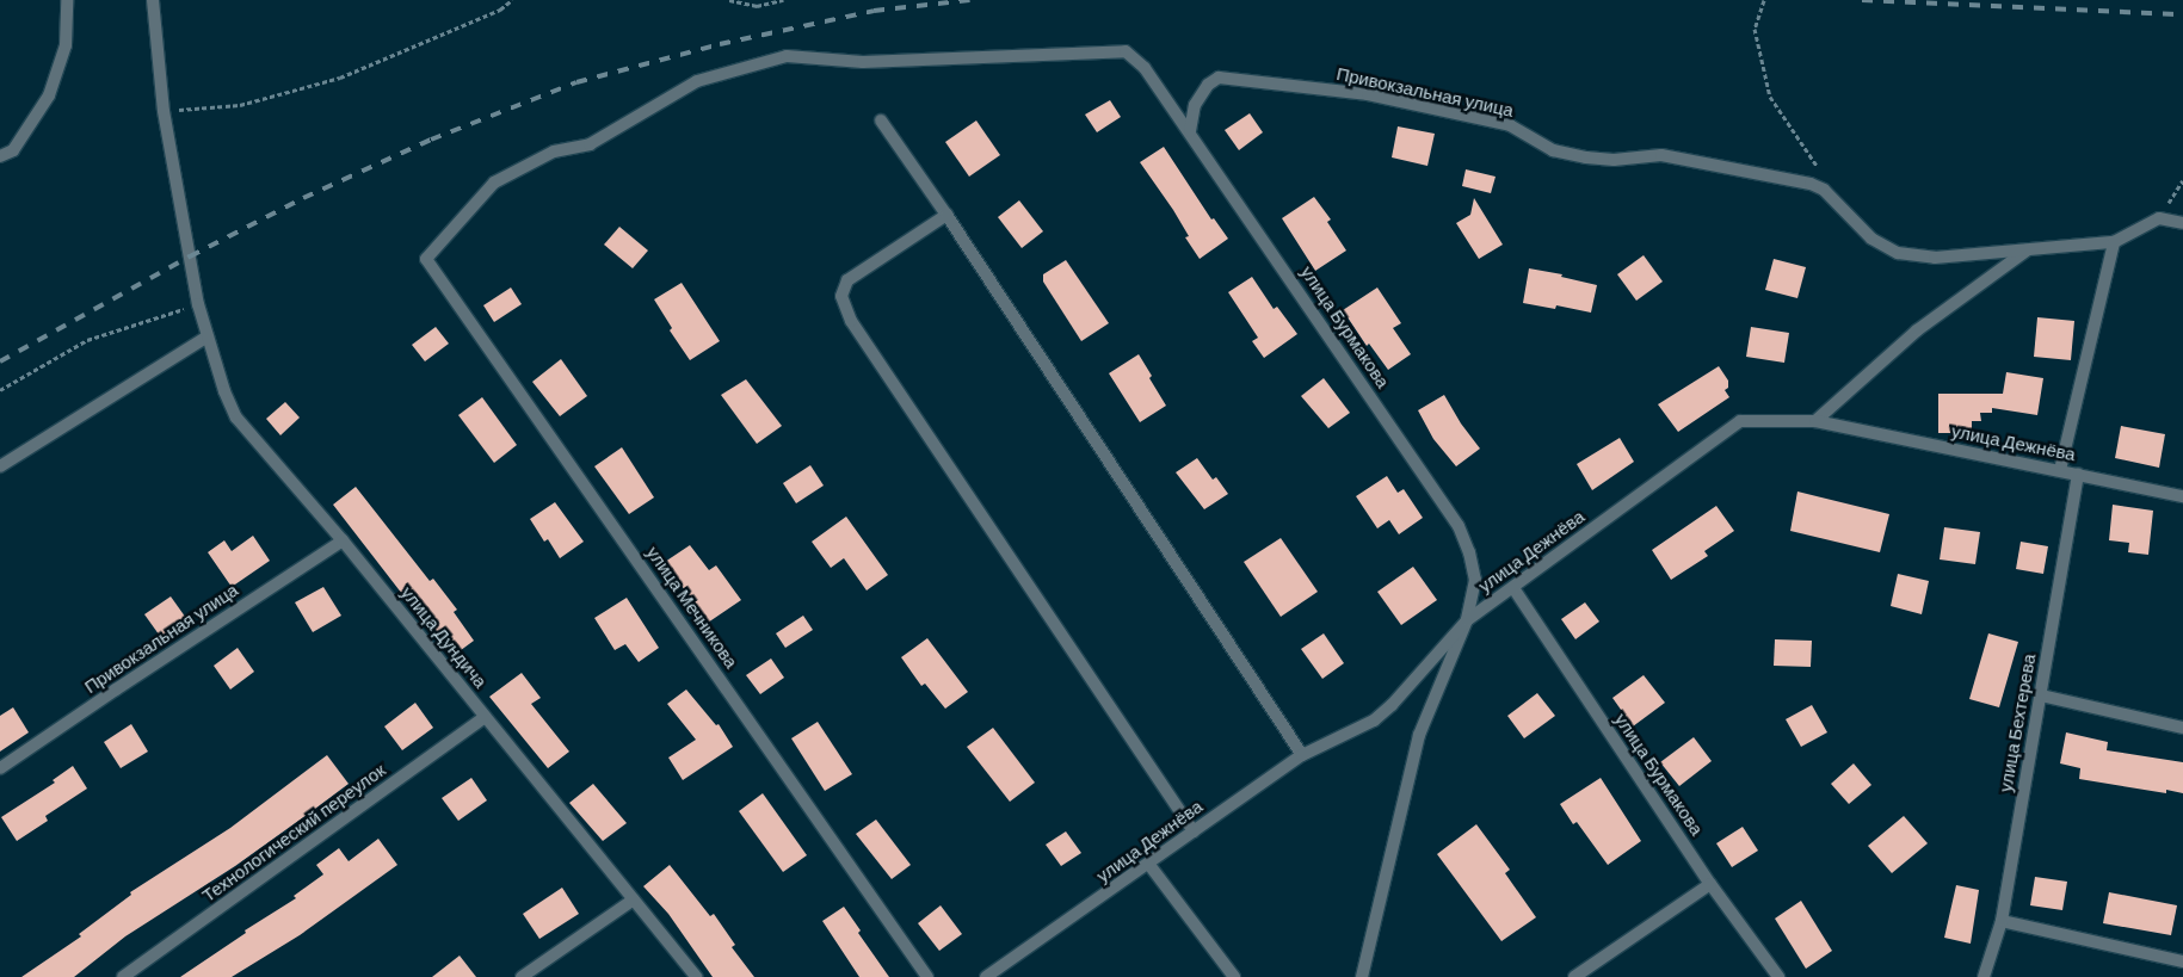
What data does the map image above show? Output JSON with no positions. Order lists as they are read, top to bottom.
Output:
{
  "streets": {
    "street": [
      "Привокзальная улица",
      "улица Бурмакова",
      "улица Дежнёва",
      "улица Мечникова",
      "улица Дундича",
      "улица Бехтерева",
      "Технологический переулок"
    ]
  },
  "crossings": [
    ["Привокзальная улица", "улица Бурмакова"],
    ["Привокзальная улица", "улица Дундича"],
    ["улица Бурмакова", "улица Дежнёва"],
    ["улица Бурмакова", "улица Мечникова"],
    ["улица Дежнёва", "улица Бехтерева"],
    ["улица Дундича", "Технологический переулок"]
  ]
}
